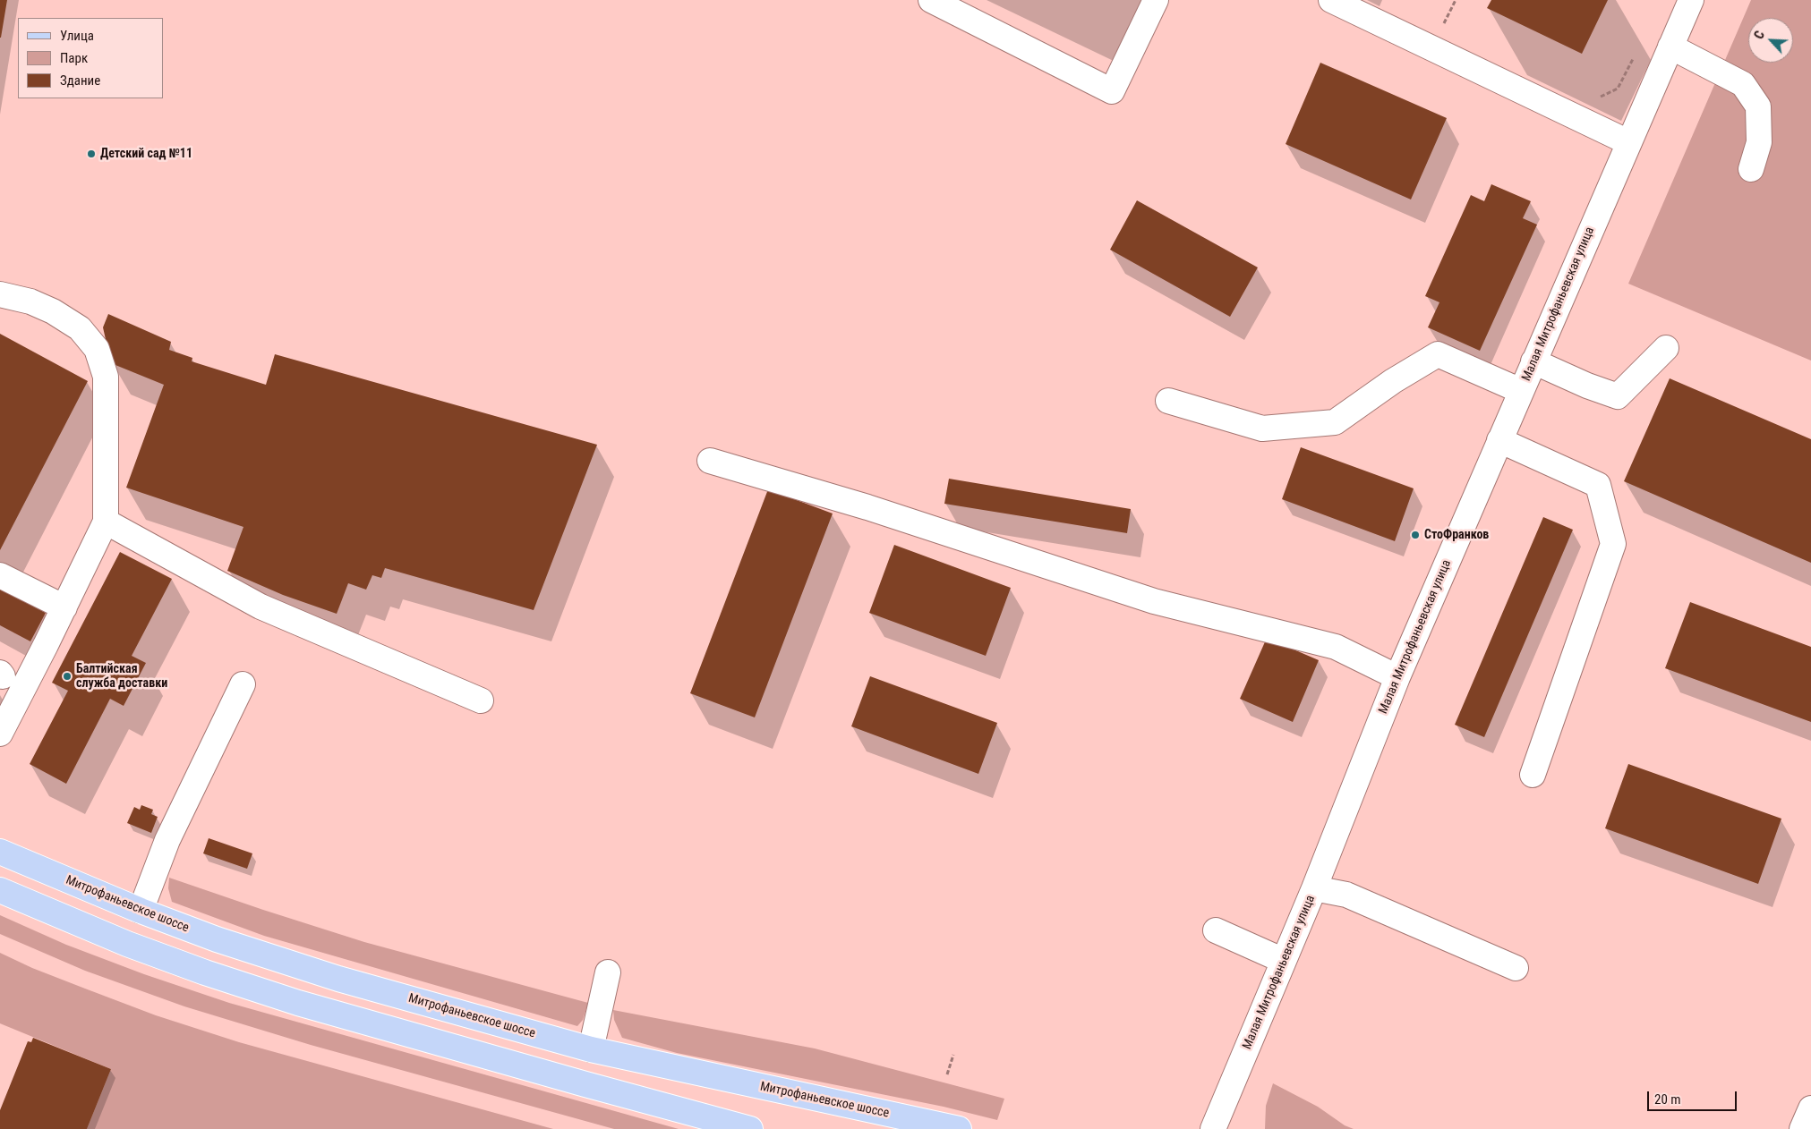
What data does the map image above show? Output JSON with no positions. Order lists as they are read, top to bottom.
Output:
{
  "streets": {
    "main road": ["Митрофаньевское шоссе"],
    "street": ["Малая Митрофаньевская улица"]
  },
  "places": ["Детский сад №11", "СтоФранков", "Балтийская служба доставки"],
  "legend": ["Улица", "Парк", "Здание"],
  "scale_bar": "20 m",
  "north": "top left"
}
